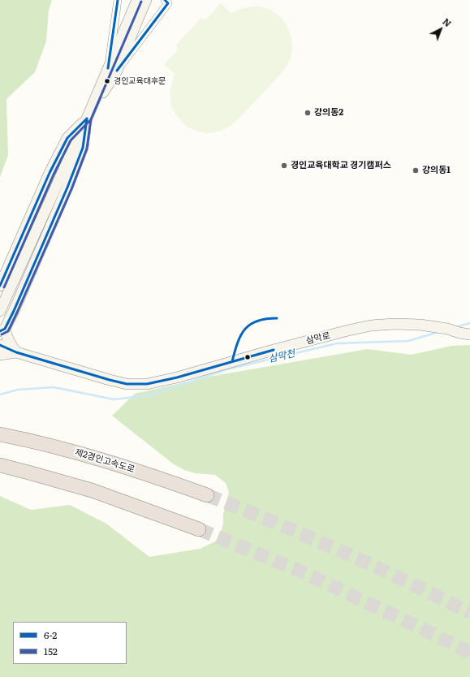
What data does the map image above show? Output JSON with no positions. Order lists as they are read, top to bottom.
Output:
{
  "streets": {
    "highway": ["제2경인고속도로"],
    "main road": ["삼막로"]
  },
  "water": ["삼막천"],
  "places": [
    "경인교육대후문",
    "강의동2",
    "경인교육대학교 경기캠퍼스",
    "강의동1"
  ],
  "lines": ["transit line 6-2", "transit line 152"],
  "legend": ["6-2", "152"],
  "north": "top right"
}
